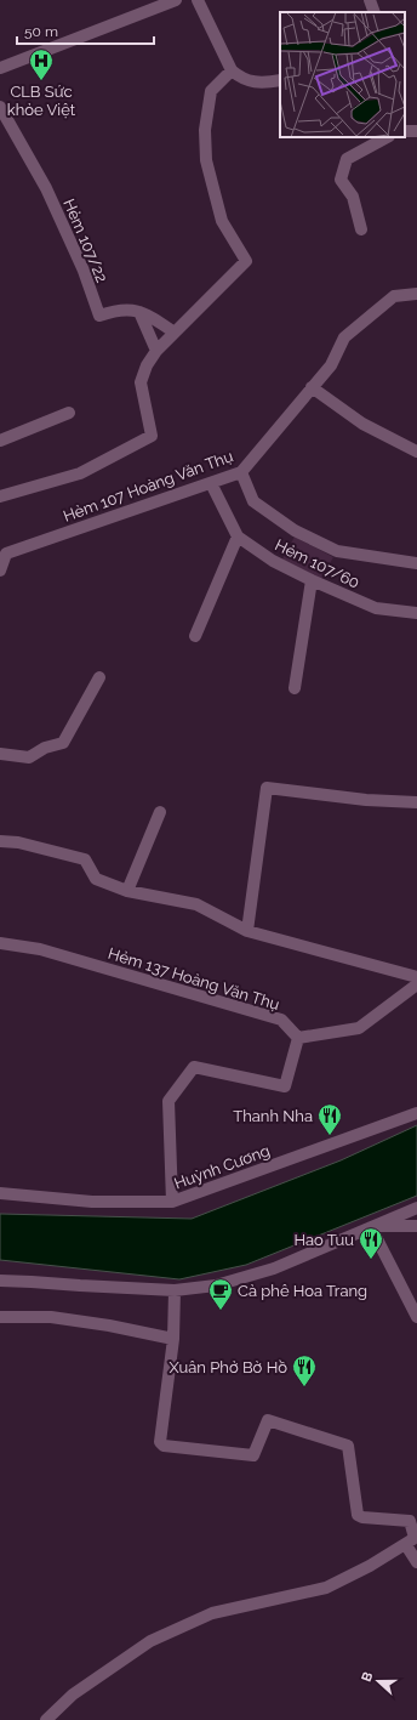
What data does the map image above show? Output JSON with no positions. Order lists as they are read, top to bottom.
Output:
{
  "streets": {
    "street": [
      "Hẻm 107/22",
      "Hẻm 107 Hoàng Văn Thụ",
      "Hẻm 107/60",
      "Hẻm 137 Hoàng Văn Thụ",
      "Huỳnh Cương"
    ]
  },
  "crossings": [
    ["Hẻm 107 Hoàng Văn Thụ", "Hẻm 107/60"]
  ],
  "places": {
    "hospital": ["CLB Sức khỏe Việt"],
    "restaurant": ["Thanh Nha", "Hao Tuu", "Xuân Phở Bờ Hồ"],
    "cafe": ["Cà phê Hoa Trang"]
  },
  "scale_bar": "50 m",
  "north": "left"
}
